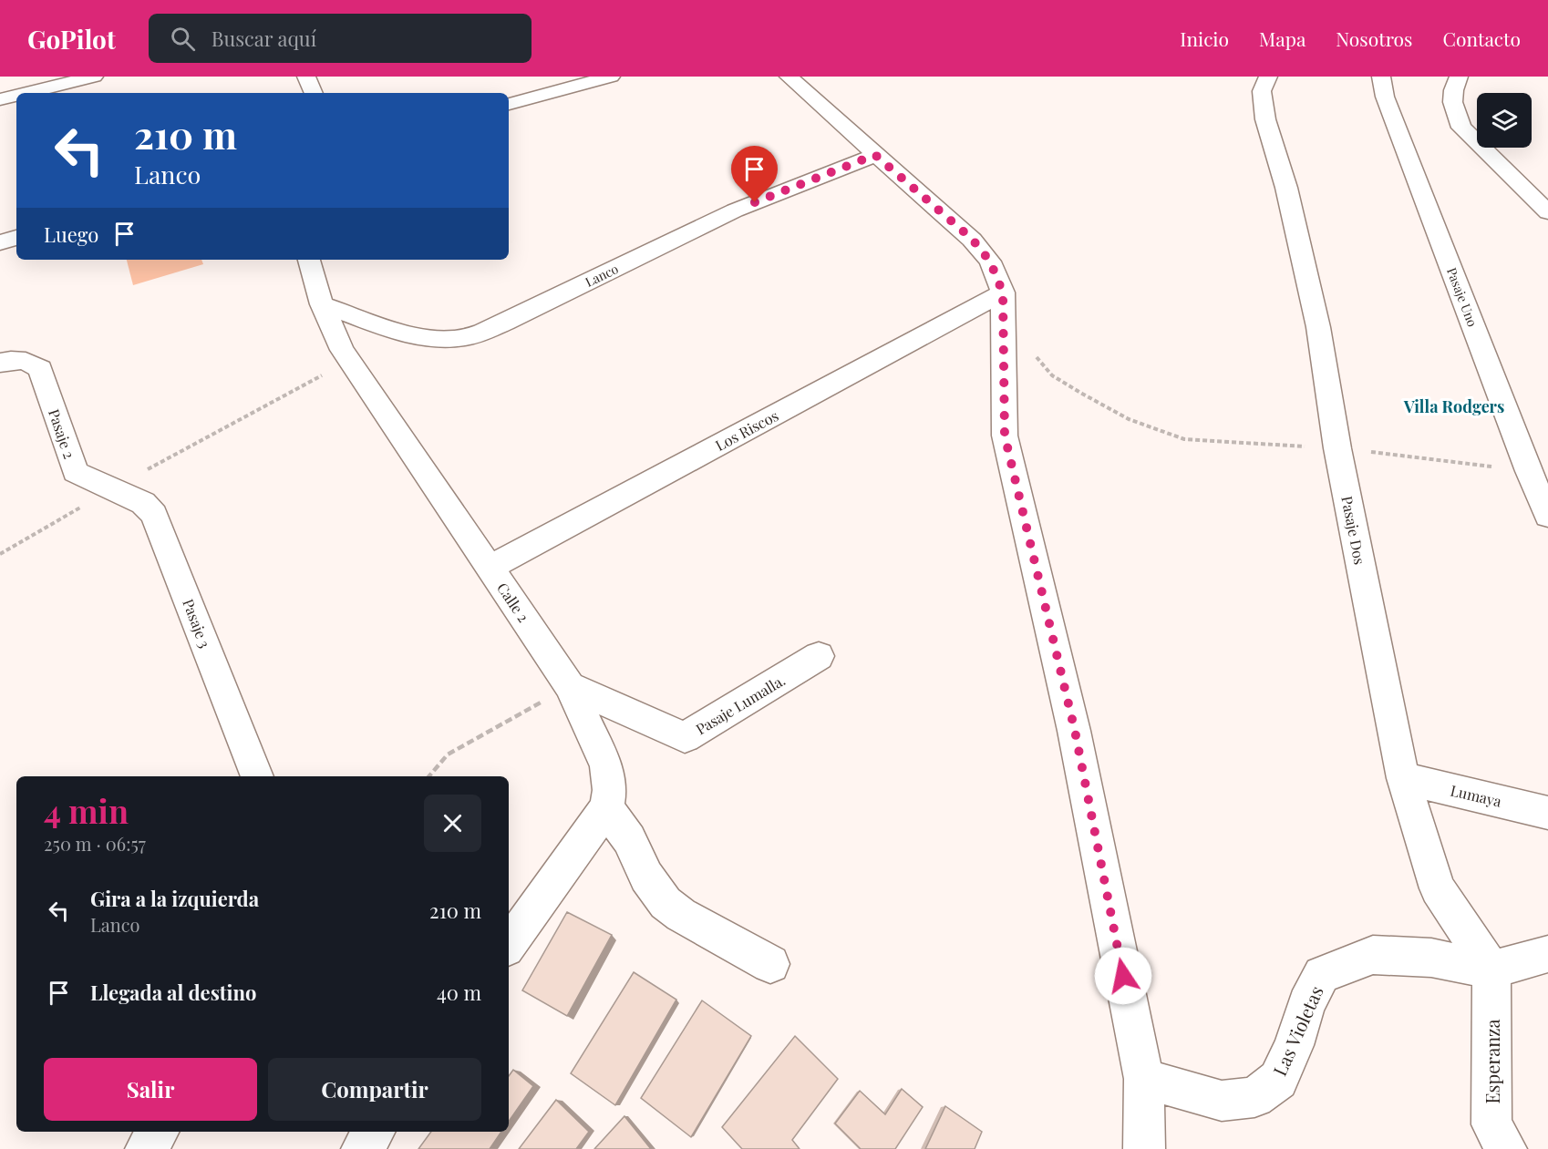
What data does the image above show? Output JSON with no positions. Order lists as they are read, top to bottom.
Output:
{
  "streets": {
    "street": [
      "Lanco",
      "Pasaje Uno",
      "Los Riscos",
      "Pasaje 2",
      "Pasaje Dos",
      "Calle 2",
      "Pasaje 3",
      "Pasaje Lumalla.",
      "Lumaya",
      "Las Violetas",
      "Esperanza"
    ]
  },
  "crossings": [
    ["Lanco", "Calle 2"],
    ["Los Riscos", "Calle 2"],
    ["Pasaje 2", "Pasaje 3"],
    ["Pasaje Dos", "Lumaya"],
    ["Pasaje Dos", "Las Violetas"],
    ["Pasaje Dos", "Esperanza"],
    ["Calle 2", "Pasaje Lumalla."],
    ["Las Violetas", "Esperanza"]
  ],
  "districts": ["Villa Rodgers"],
  "page": {
    "header": "GoPilot",
    "search": "Buscar aquí",
    "nav": [
      "Inicio",
      "Mapa",
      "Nosotros",
      "Contacto"
    ],
    "turn": ["210 m", "Lanco"],
    "then": "Luego",
    "heading": ["4 min", "250 m · 06:57"],
    "list": [
      {
        "name": "Gira a la izquierda",
        "note": "Lanco",
        "value": "210 m"
      },
      {
        "name": "Llegada al destino",
        "value": "40 m"
      }
    ],
    "buttons": ["Salir", "Compartir"]
  }
}
